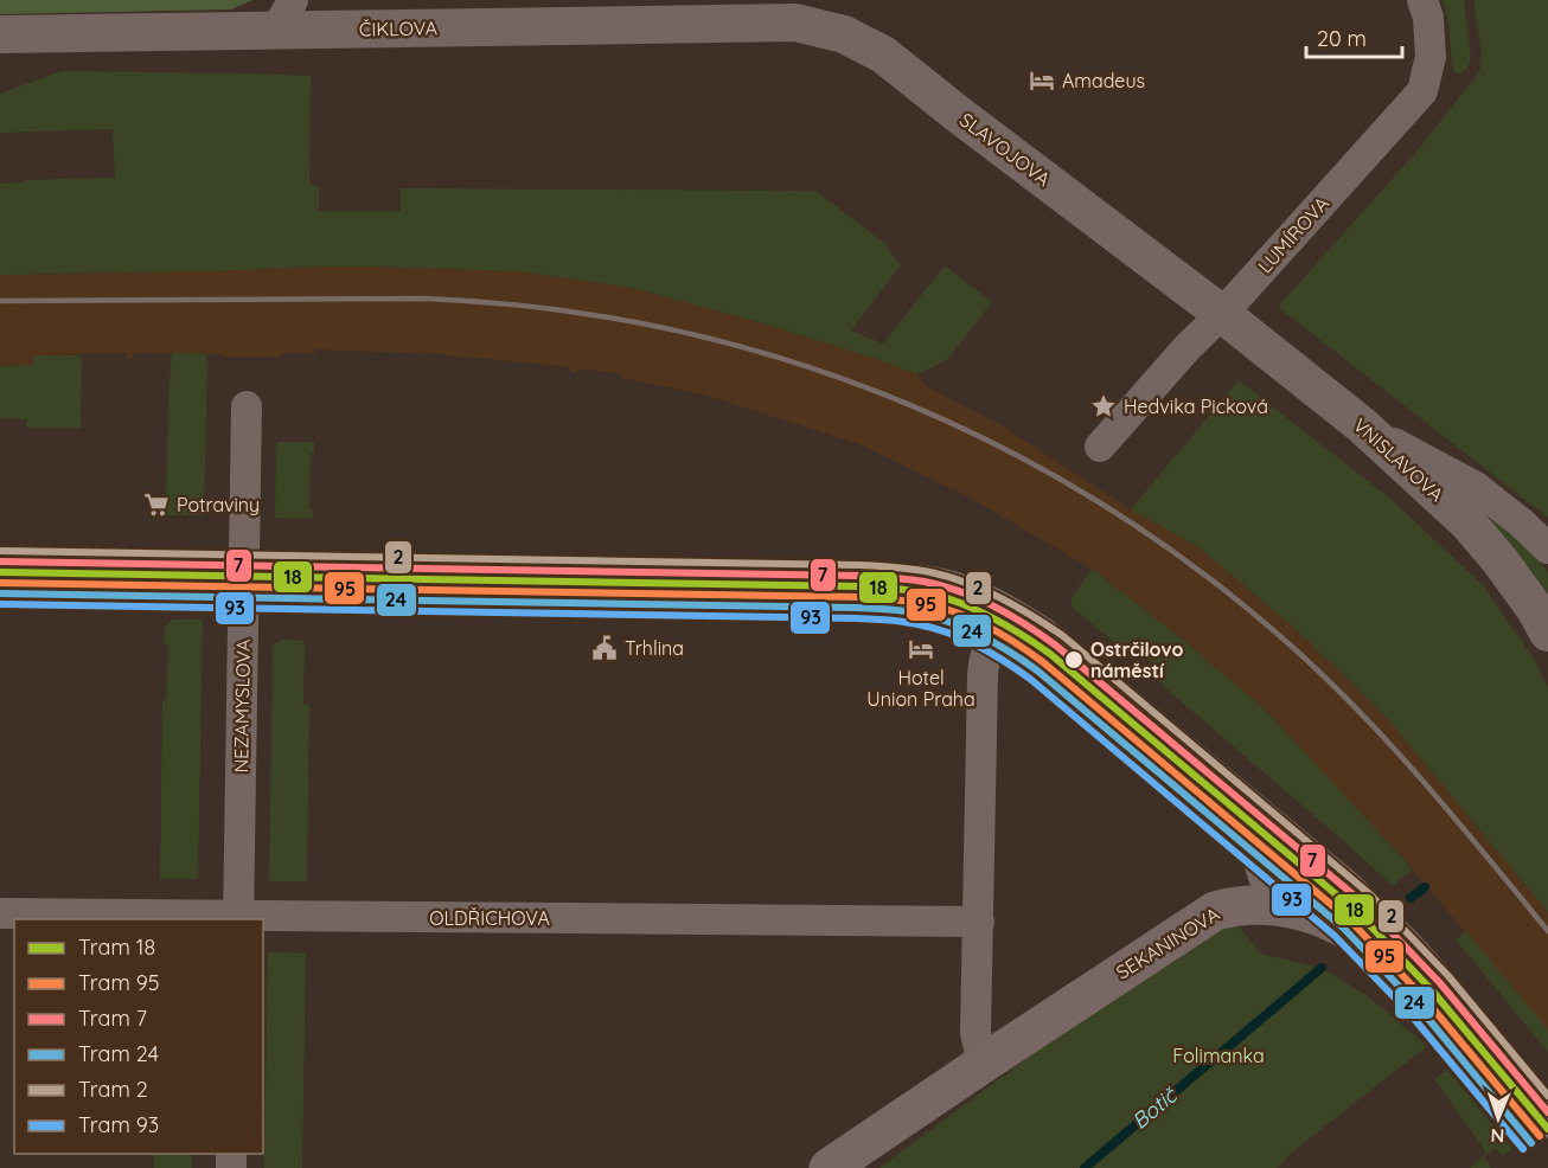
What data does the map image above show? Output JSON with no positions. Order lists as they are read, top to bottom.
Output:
{
  "streets": {
    "main road": ["SEKANINOVA"],
    "street": [
      "ČIKLOVA",
      "SLAVOJOVA",
      "LUMÍROVA",
      "VNISLAVOVA",
      "NEZAMYSLOVA",
      "OLDŘICHOVA"
    ]
  },
  "crossings": [
    ["ČIKLOVA", "SLAVOJOVA"],
    ["SLAVOJOVA", "LUMÍROVA"],
    ["SLAVOJOVA", "VNISLAVOVA"],
    ["LUMÍROVA", "VNISLAVOVA"],
    ["NEZAMYSLOVA", "OLDŘICHOVA"]
  ],
  "water": ["Botič"],
  "parks": ["Folimanka"],
  "places": {
    "hotel": ["Amadeus", "Hotel Union Praha"],
    "place": ["Hedvika Picková"],
    "supermarket": ["Potraviny"],
    "public building": ["Trhlina"],
    "other": ["Ostrčilovo náměstí"]
  },
  "lines": [
    "tram line 2",
    "tram line 7",
    "tram line 18",
    "tram line 95",
    "tram line 24",
    "tram line 93"
  ],
  "legend": [
    "Tram 18",
    "Tram 95",
    "Tram 7",
    "Tram 24",
    "Tram 2",
    "Tram 93"
  ],
  "scale_bar": "20 m",
  "north": "bottom"
}
